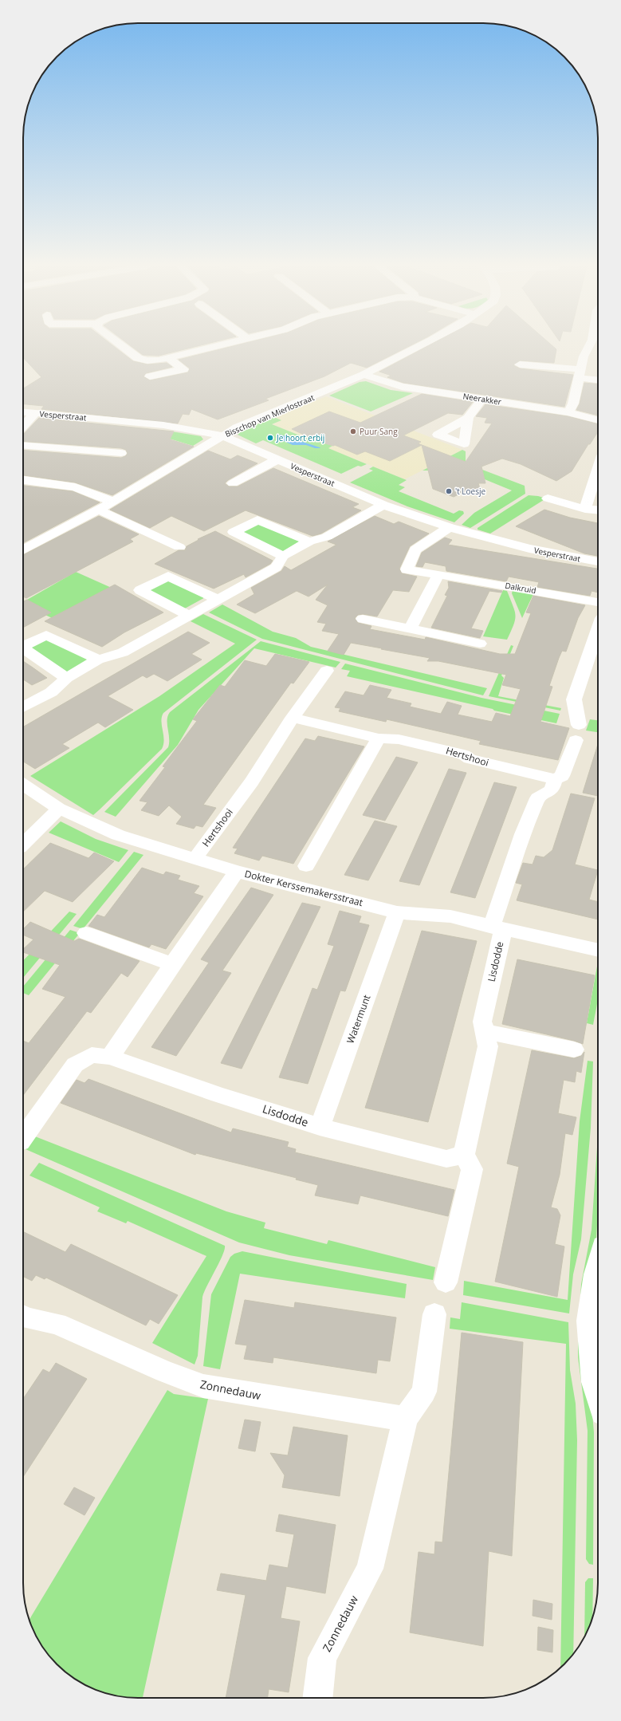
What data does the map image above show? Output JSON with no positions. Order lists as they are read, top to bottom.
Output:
{
  "streets": {
    "street": [
      "Neerakker",
      "Vesperstraat",
      "Bisschop van Mierlostraat",
      "Dalkruid",
      "Hertshooi",
      "Dokter Kerssemakersstraat",
      "Lisdodde",
      "Watermunt",
      "Zonnedauw"
    ]
  },
  "crossings": [
    ["Neerakker", "Bisschop van Mierlostraat"],
    ["Vesperstraat", "Bisschop van Mierlostraat"],
    ["Vesperstraat", "Dalkruid"],
    ["Hertshooi", "Dokter Kerssemakersstraat"],
    ["Dokter Kerssemakersstraat", "Lisdodde"],
    ["Dokter Kerssemakersstraat", "Watermunt"],
    ["Lisdodde", "Watermunt"]
  ],
  "places": ["Puur Sang", "Je hoort erbij", "'t Loesje"]
}
